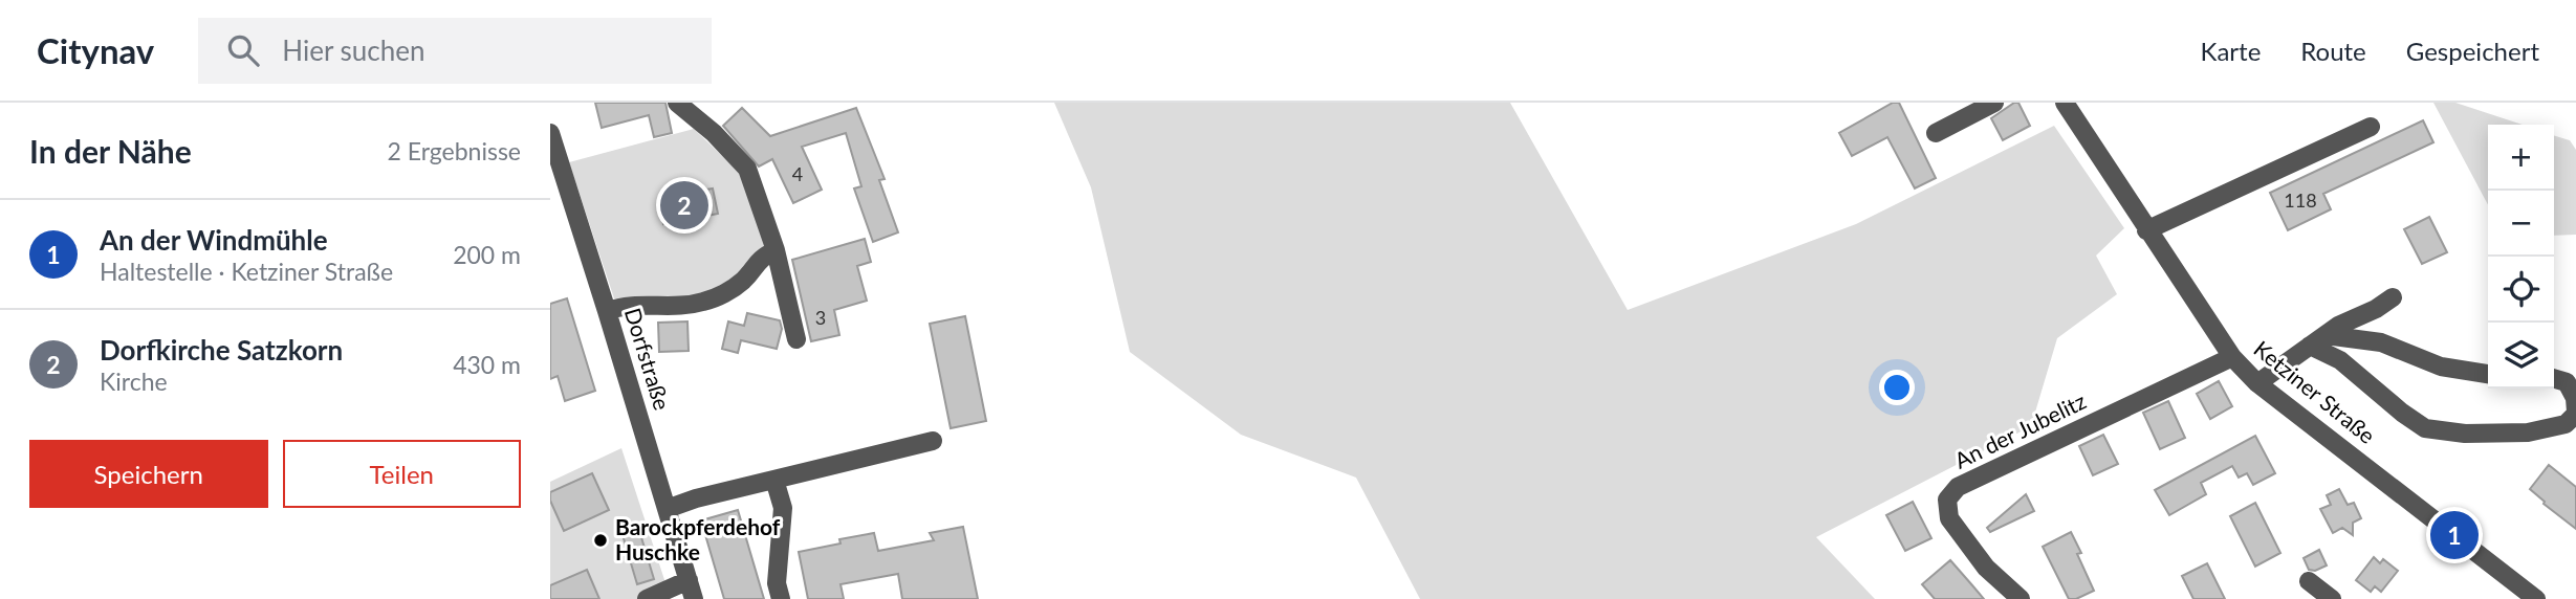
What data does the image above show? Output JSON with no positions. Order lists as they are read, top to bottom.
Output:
{
  "streets": {
    "street": ["Dorfstraße", "Ketziner Straße", "An der Jubelitz"]
  },
  "crossings": [
    ["Ketziner Straße", "An der Jubelitz"]
  ],
  "places": ["Barockpferdehof Huschke"],
  "house_numbers": ["4", "118", "3"],
  "page": {
    "header": "Citynav",
    "search": "Hier suchen",
    "nav": ["Karte", "Route", "Gespeichert"],
    "heading": ["In der Nähe", "2 Ergebnisse"],
    "map_buttons": ["+", "−"],
    "pins": ["2", "1"],
    "list": [
      {
        "mark": "1",
        "name": "An der Windmühle",
        "note": "Haltestelle · Ketziner Straße",
        "value": "200 m"
      },
      {
        "mark": "2",
        "name": "Dorfkirche Satzkorn",
        "note": "Kirche",
        "value": "430 m"
      }
    ],
    "buttons": ["Speichern", "Teilen"]
  }
}
